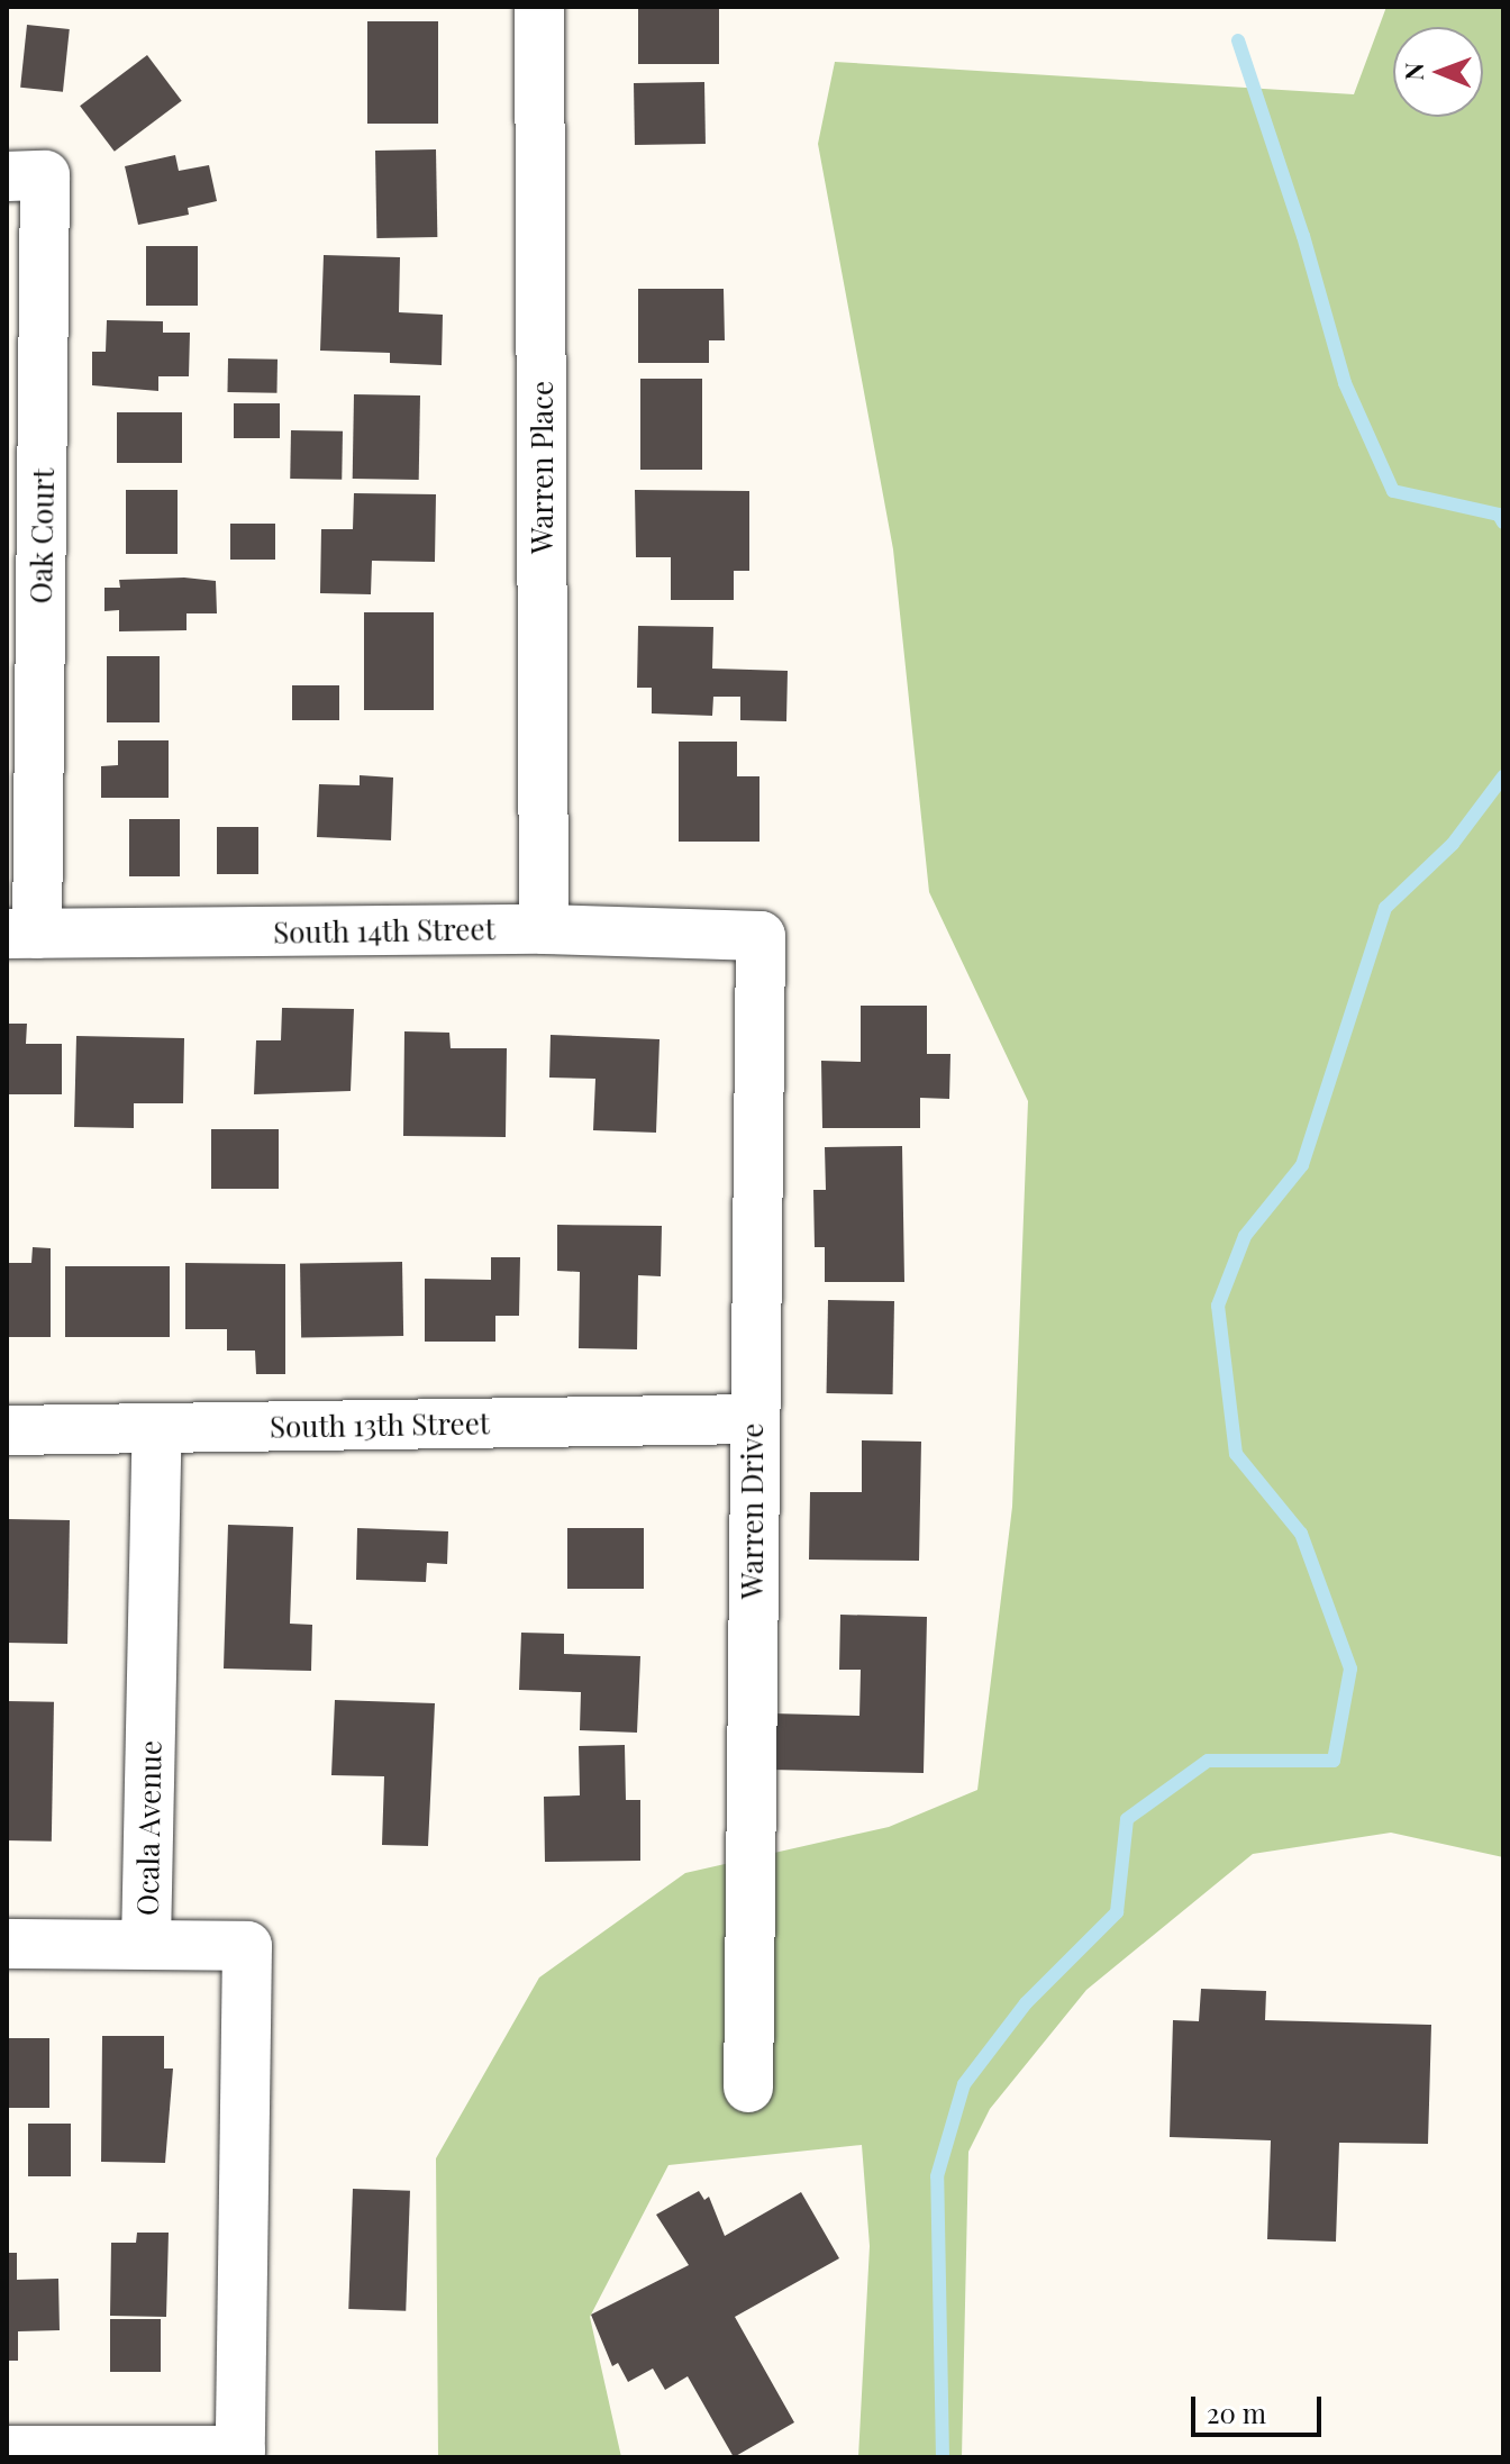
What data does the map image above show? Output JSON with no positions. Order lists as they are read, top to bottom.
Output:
{
  "streets": {
    "street": [
      "Warren Place",
      "Oak Court",
      "South 14th Street",
      "South 13th Street",
      "Warren Drive",
      "Ocala Avenue"
    ]
  },
  "crossings": [
    ["Warren Place", "South 14th Street"],
    ["Oak Court", "South 14th Street"],
    ["South 14th Street", "Warren Drive"],
    ["South 13th Street", "Warren Drive"],
    ["South 13th Street", "Ocala Avenue"]
  ],
  "scale_bar": "20 m",
  "north": "left"
}
